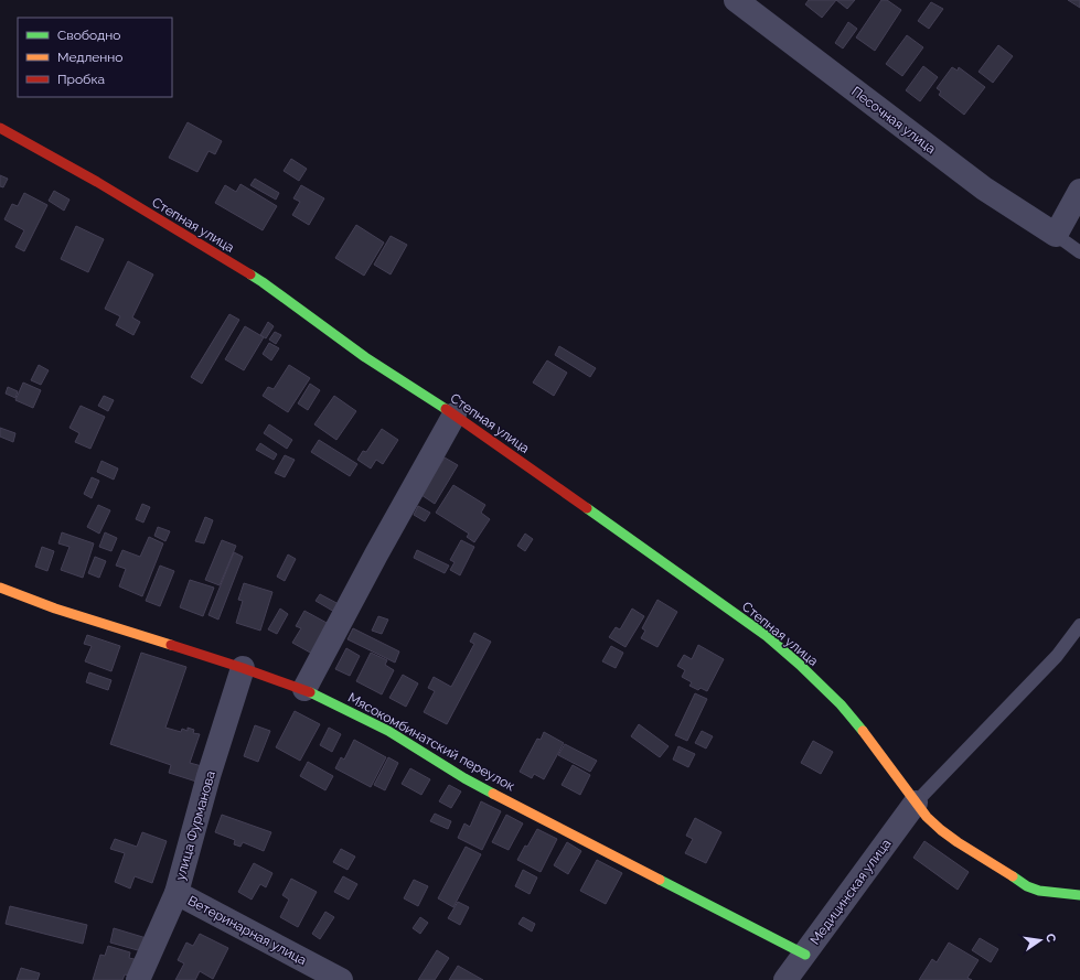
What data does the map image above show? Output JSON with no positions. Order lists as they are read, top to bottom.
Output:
{
  "streets": {
    "street": [
      "Песочная улица",
      "Степная улица",
      "Мясокомбинатский переулок",
      "улица Фурманова",
      "Медицинская улица",
      "Ветеринарная улица"
    ]
  },
  "crossings": [
    ["Степная улица", "Медицинская улица"],
    ["Мясокомбинатский переулок", "улица Фурманова"],
    ["Мясокомбинатский переулок", "Медицинская улица"],
    ["улица Фурманова", "Ветеринарная улица"]
  ],
  "legend": ["Свободно", "Медленно", "Пробка"],
  "north": "right"
}
